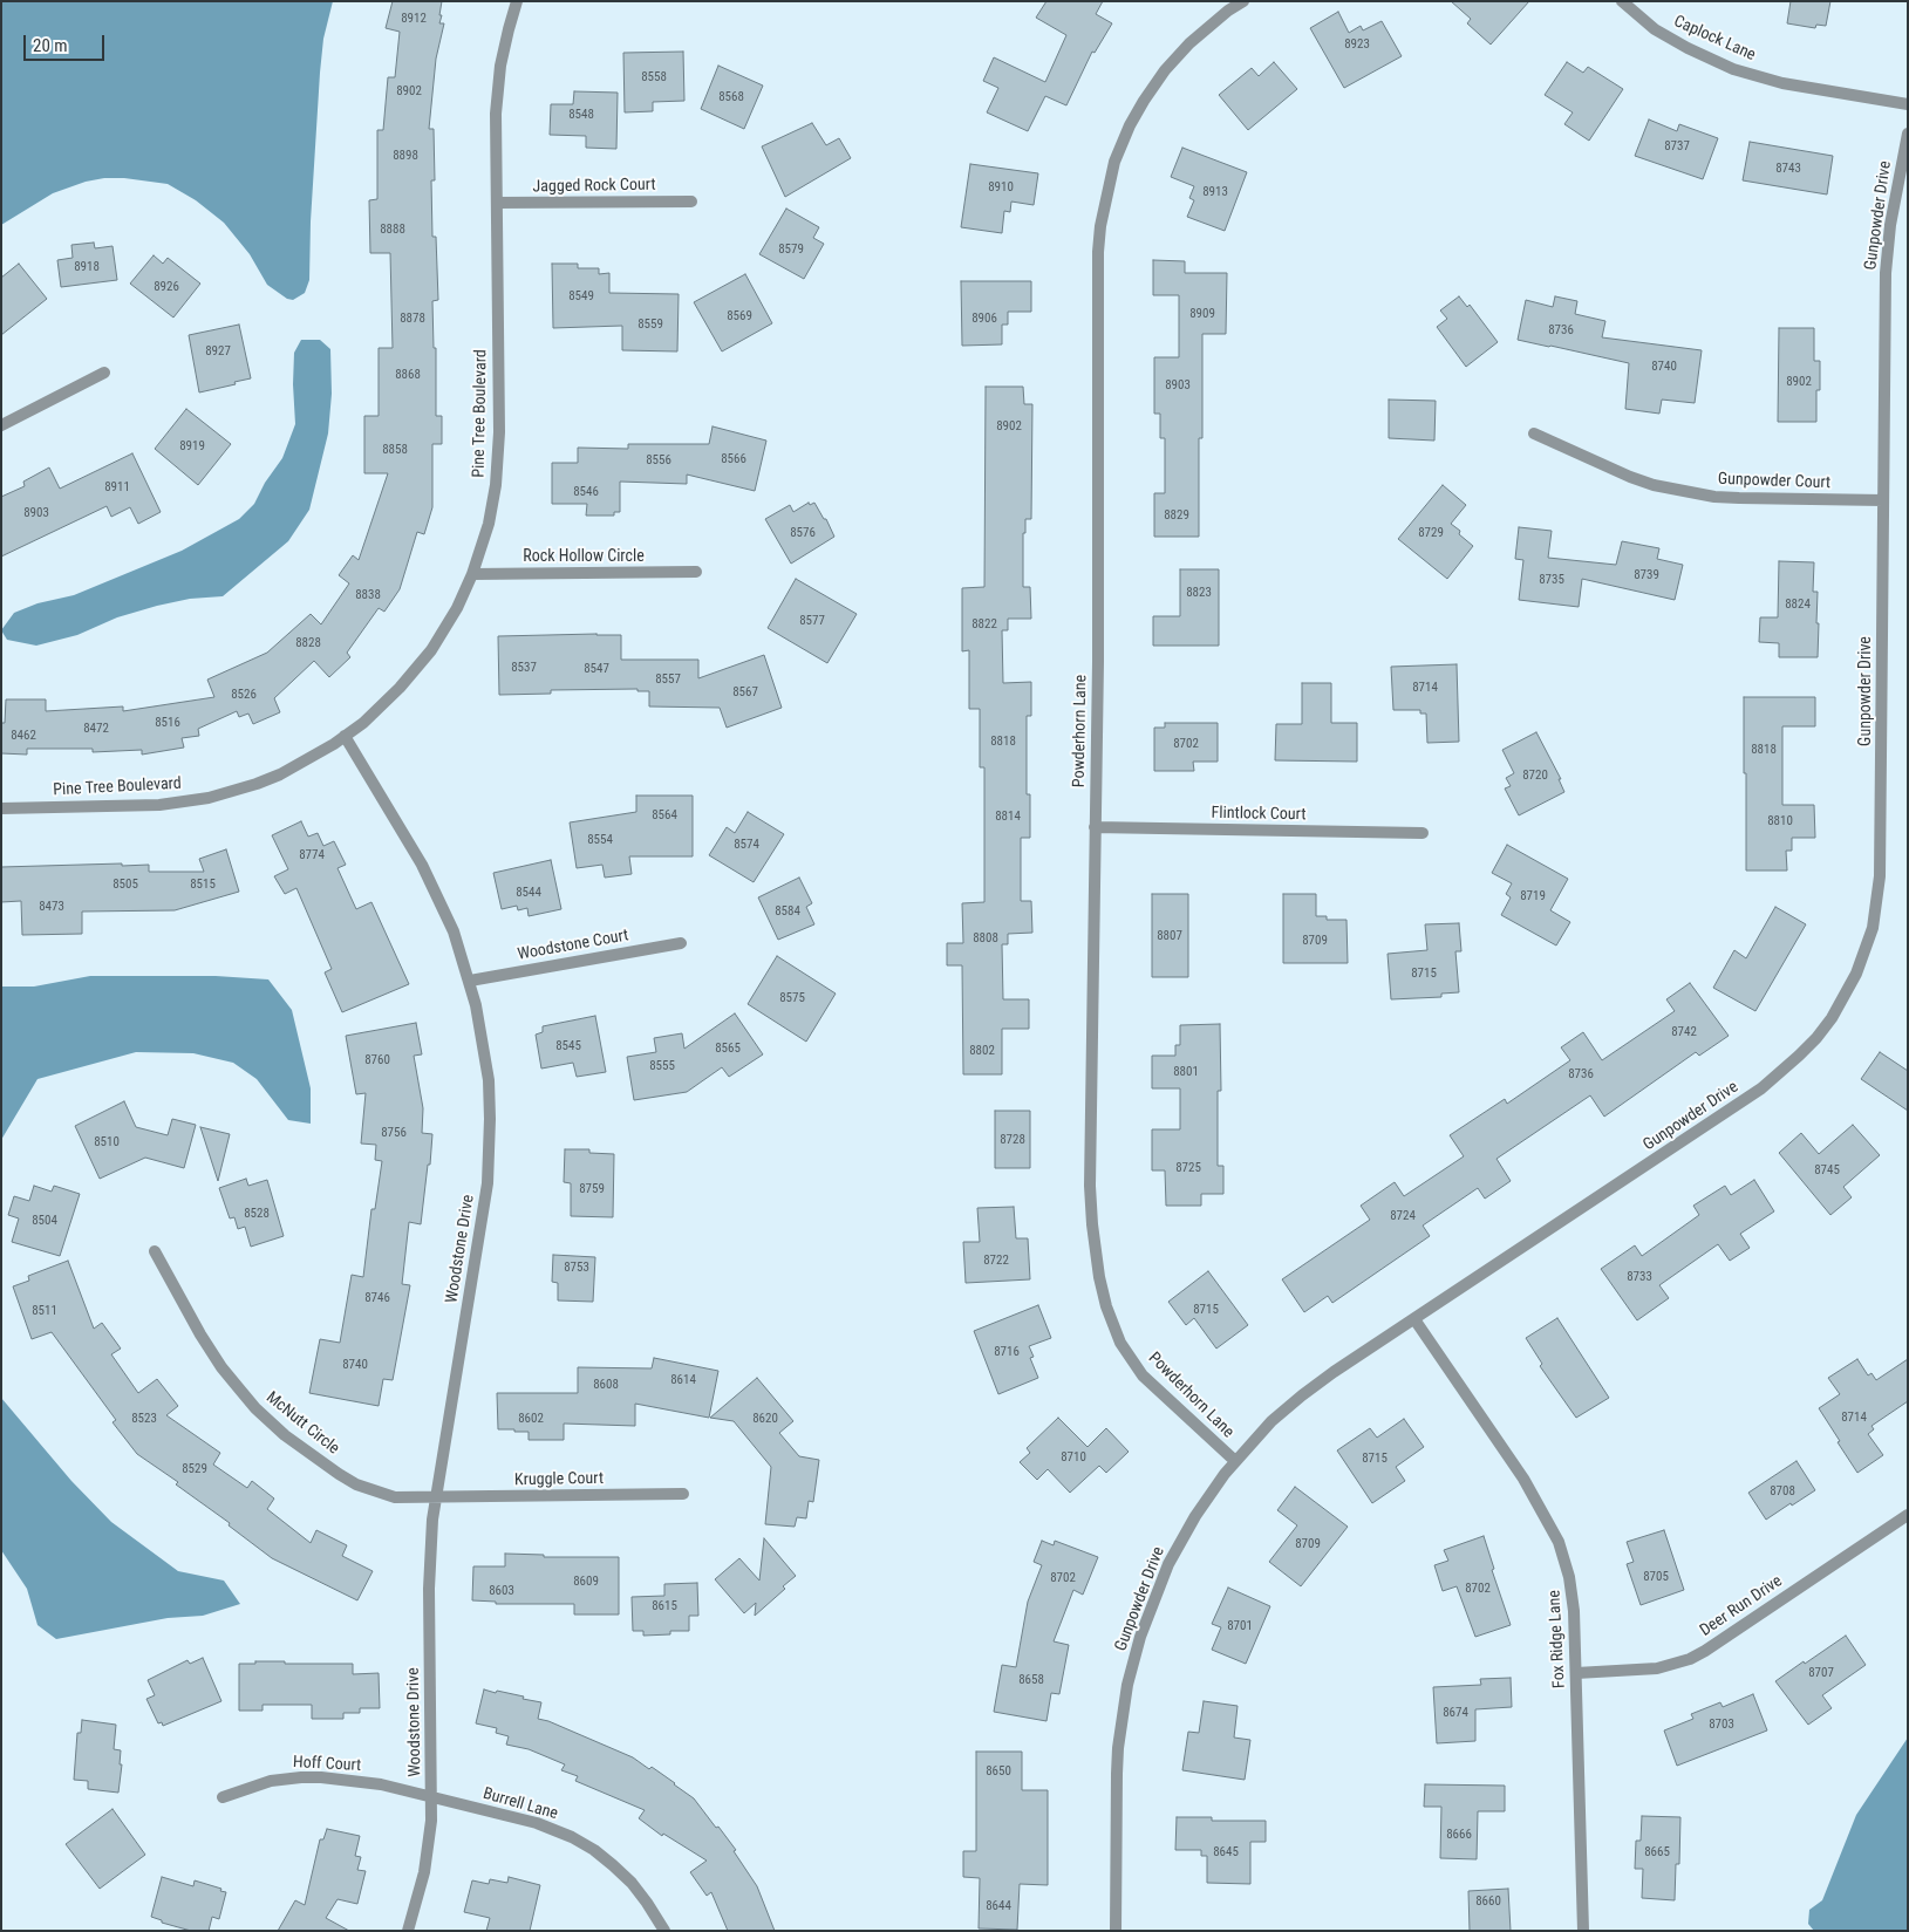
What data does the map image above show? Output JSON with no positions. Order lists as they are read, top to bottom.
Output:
{
  "streets": {
    "street": [
      "Caplock Lane",
      "Jagged Rock Court",
      "Gunpowder Drive",
      "Pine Tree Boulevard",
      "Gunpowder Court",
      "Rock Hollow Circle",
      "Powderhorn Lane",
      "Flintlock Court",
      "Woodstone Court",
      "Woodstone Drive",
      "McNutt Circle",
      "Kruggle Court",
      "Deer Run Drive",
      "Fox Ridge Lane",
      "Hoff Court",
      "Burrell Lane"
    ]
  },
  "crossings": [
    ["Jagged Rock Court", "Pine Tree Boulevard"],
    ["Gunpowder Drive", "Gunpowder Court"],
    ["Gunpowder Drive", "Powderhorn Lane"],
    ["Gunpowder Drive", "Fox Ridge Lane"],
    ["Pine Tree Boulevard", "Rock Hollow Circle"],
    ["Pine Tree Boulevard", "Woodstone Drive"],
    ["Powderhorn Lane", "Flintlock Court"],
    ["Woodstone Court", "Woodstone Drive"],
    ["Woodstone Drive", "McNutt Circle"],
    ["Woodstone Drive", "Kruggle Court"],
    ["Woodstone Drive", "Hoff Court"],
    ["Woodstone Drive", "Burrell Lane"],
    ["McNutt Circle", "Kruggle Court"],
    ["Deer Run Drive", "Fox Ridge Lane"],
    ["Hoff Court", "Burrell Lane"]
  ],
  "house_numbers": [
    "8912",
    "8923",
    "8558",
    "8902",
    "8568",
    "8548",
    "8737",
    "8898",
    "8743",
    "8910",
    "8913",
    "8888",
    "8579",
    "8918",
    "8926",
    "8549",
    "8909",
    "8569",
    "8878",
    "8906",
    "8559",
    "8736",
    "8927",
    "8740",
    "8868",
    "8902",
    "8903",
    "8902",
    "8919",
    "8858",
    "8566",
    "8556",
    "8911",
    "8546",
    "8903",
    "8829",
    "8576",
    "8729",
    "8739",
    "8735",
    "8823",
    "8838",
    "8824",
    "8577",
    "8822",
    "8828",
    "8537",
    "8547",
    "8557",
    "8714",
    "8567",
    "8526",
    "8516",
    "8472",
    "8462",
    "8818",
    "8702",
    "8818",
    "8720",
    "8564",
    "8814",
    "8810",
    "8554",
    "8574",
    "8774",
    "8505",
    "8515",
    "8544",
    "8719",
    "8473",
    "8584",
    "8807",
    "8808",
    "8709",
    "8715",
    "8575",
    "8742",
    "8545",
    "8565",
    "8802",
    "8760",
    "8555",
    "8801",
    "8736",
    "8756",
    "8728",
    "8510",
    "8725",
    "8745",
    "8759",
    "8528",
    "8724",
    "8504",
    "8722",
    "8753",
    "8733",
    "8746",
    "8715",
    "8511",
    "8716",
    "8740",
    "8614",
    "8608",
    "8714",
    "8523",
    "8602",
    "8620",
    "8710",
    "8715",
    "8529",
    "8708",
    "8709",
    "8705",
    "8702",
    "8609",
    "8702",
    "8603",
    "8615",
    "8701",
    "8707",
    "8658",
    "8674",
    "8703",
    "8650",
    "8666",
    "8645",
    "8665",
    "8660",
    "8644"
  ],
  "scale_bar": "20 m"
}
